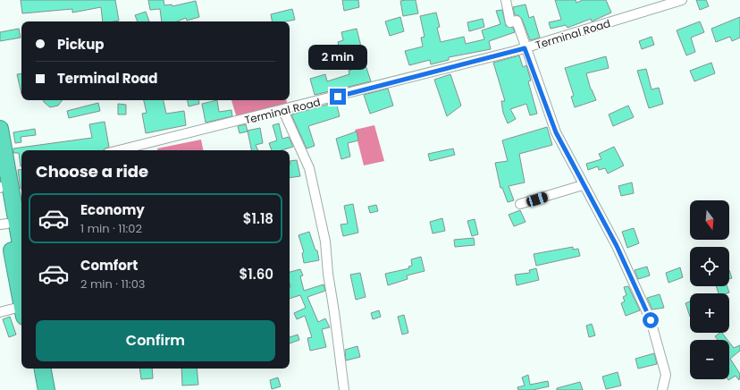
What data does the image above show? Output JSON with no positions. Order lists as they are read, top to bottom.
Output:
{
  "streets": {
    "street": ["Terminal Road"]
  },
  "north": "bottom",
  "page": {
    "banner": ["Pickup", "Terminal Road"],
    "bubble": "2 min",
    "heading": "Choose a ride",
    "list": [
      {
        "name": "Economy",
        "note": "1 min · 11:02",
        "value": "$1.18"
      },
      {
        "name": "Comfort",
        "note": "2 min · 11:03",
        "value": "$1.60"
      }
    ],
    "map_buttons": ["+", "−"],
    "buttons": "Confirm"
  }
}
